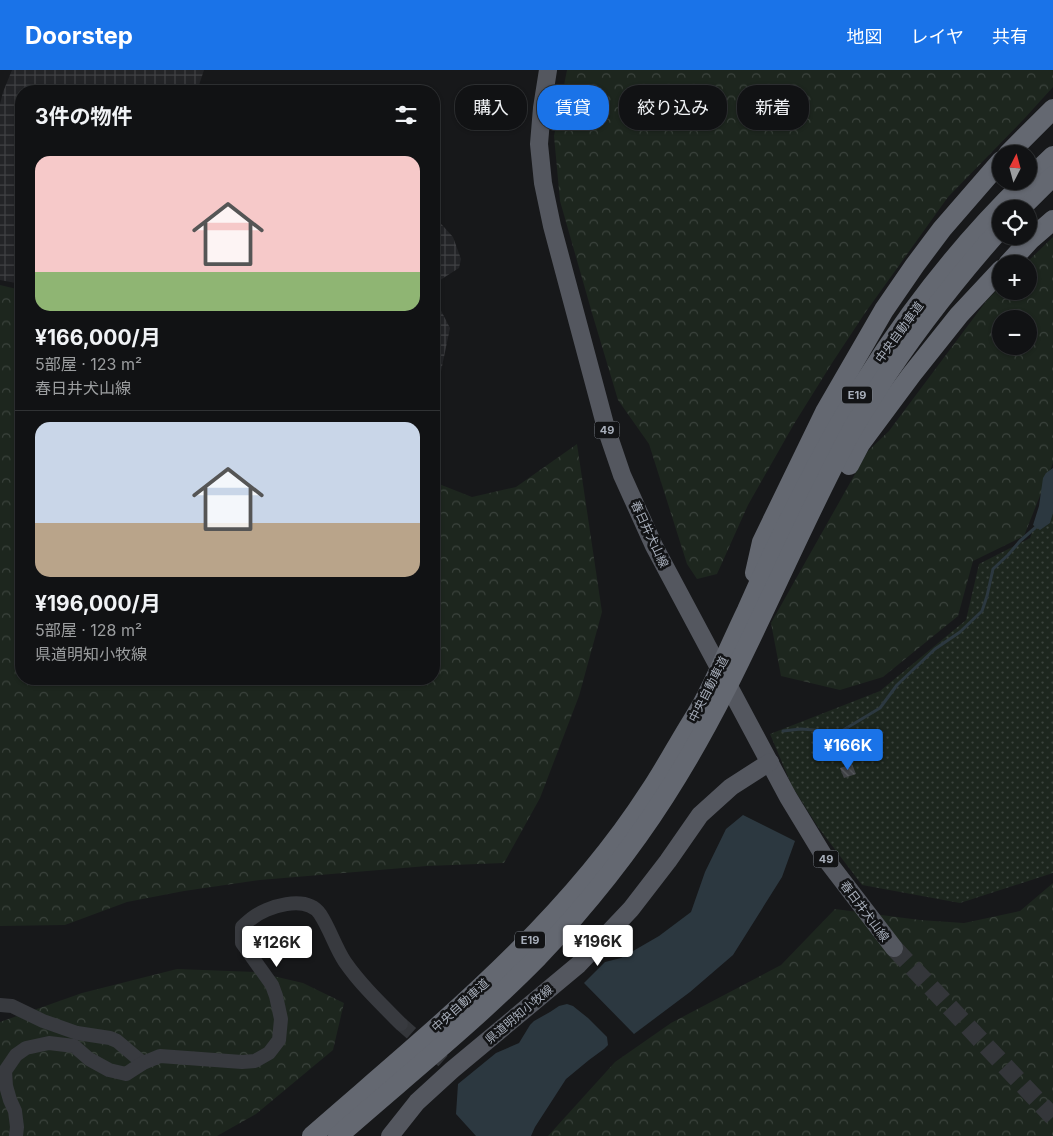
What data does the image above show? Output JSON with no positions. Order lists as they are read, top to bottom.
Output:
{
  "streets": {
    "highway": ["中央自動車道", "E19"],
    "main road": ["49", "春日井犬山線", "県道明知小牧線"]
  },
  "crossings": [
    ["春日井犬山線", "県道明知小牧線"]
  ],
  "north": "top",
  "page": {
    "header": "Doorstep",
    "nav": ["地図", "レイヤ", "共有"],
    "chip": [
      "購入",
      "賃貸",
      "絞り込み",
      "新着"
    ],
    "heading": "3件の物件",
    "map_buttons": ["+", "−"],
    "list": [
      {
        "name": "¥166,000/月",
        "note": "5部屋 · 123 m² · 春日井犬山線"
      },
      {
        "name": "¥196,000/月",
        "note": "5部屋 · 128 m² · 県道明知小牧線"
      }
    ],
    "price": ["¥166K", "¥196K", "¥126K"]
  }
}
